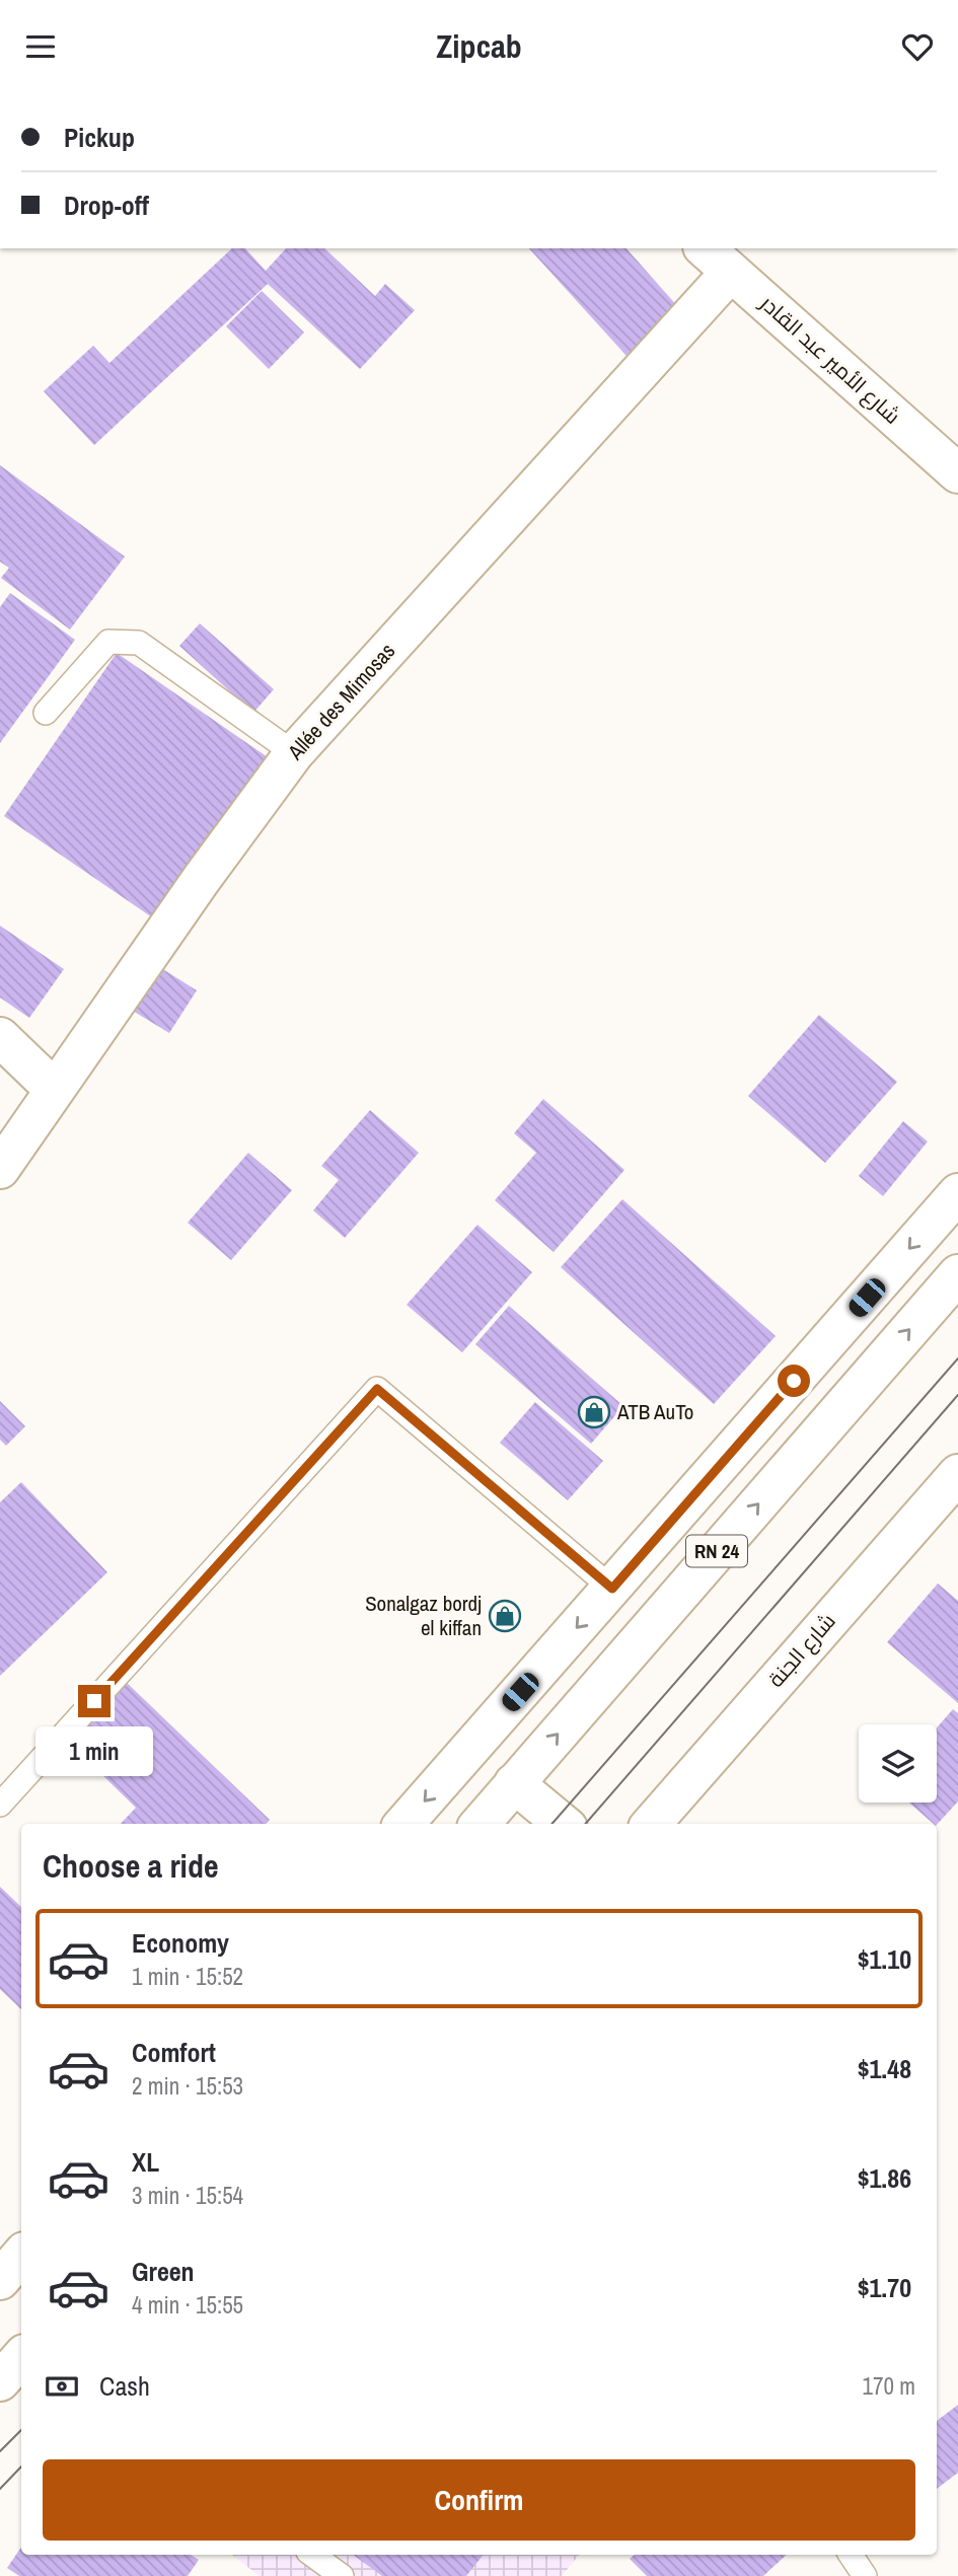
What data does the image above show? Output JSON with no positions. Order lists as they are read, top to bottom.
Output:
{
  "streets": {
    "street": [
      "شارع الأمير عبد القادر",
      "Allée des Mimosas",
      "RN 24",
      "شارع الجنة"
    ]
  },
  "crossings": [
    ["شارع الأمير عبد القادر", "Allée des Mimosas"]
  ],
  "places": {
    "shop": ["ATB AuTo", "Sonalgaz bordj el kiffan"]
  },
  "page": {
    "header": "Zipcab",
    "banner": ["Pickup", "Drop-off"],
    "bubble": "1 min",
    "heading": "Choose a ride",
    "list": [
      {
        "name": "Economy",
        "note": "1 min · 15:52",
        "value": "$1.10"
      },
      {
        "name": "Comfort",
        "note": "2 min · 15:53",
        "value": "$1.48"
      },
      {
        "name": "XL",
        "note": "3 min · 15:54",
        "value": "$1.86"
      },
      {
        "name": "Green",
        "note": "4 min · 15:55",
        "value": "$1.70"
      }
    ],
    "pay": ["Cash", "170 m"],
    "buttons": "Confirm"
  }
}
